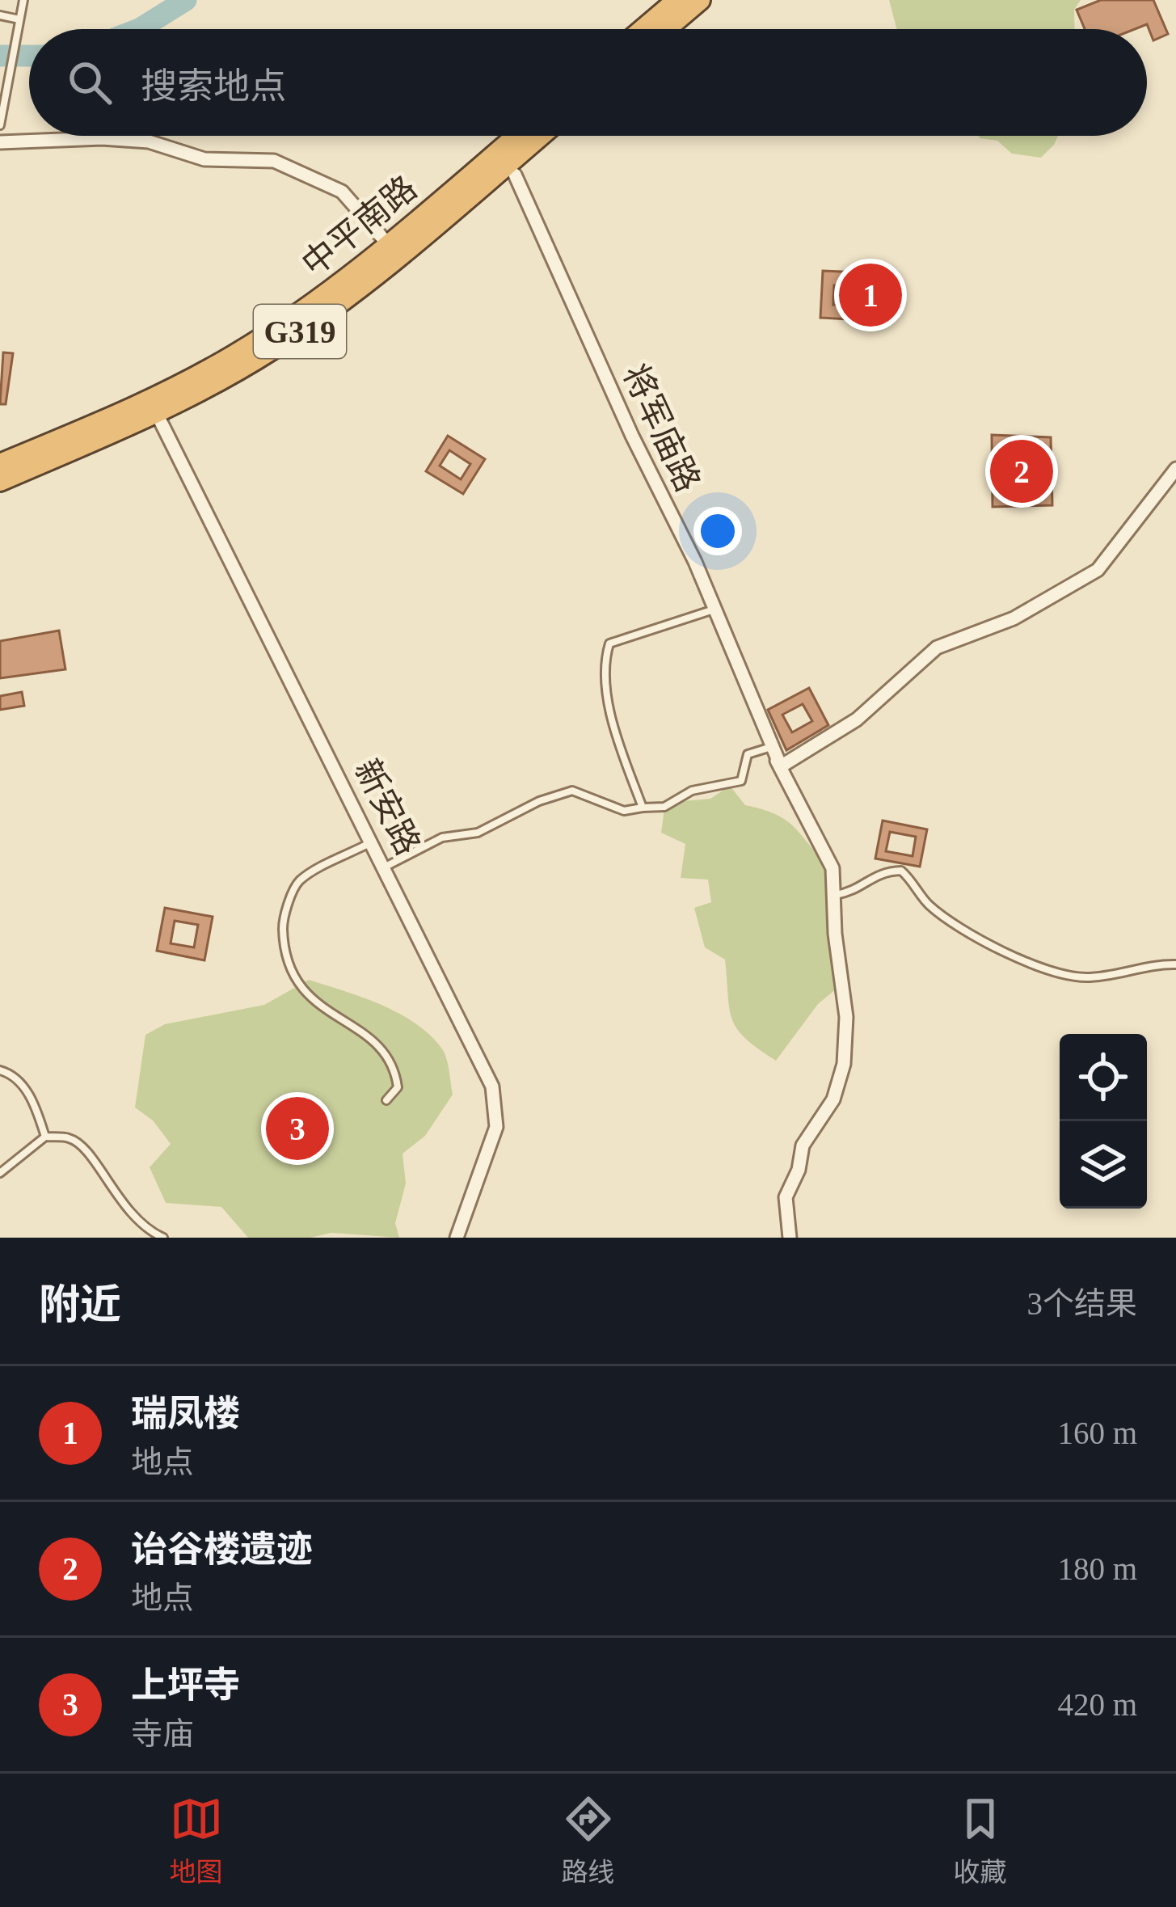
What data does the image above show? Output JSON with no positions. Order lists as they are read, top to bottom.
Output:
{
  "streets": {
    "highway": ["中平南路", "G319"],
    "street": ["将军庙路", "新安路"]
  },
  "crossings": [
    ["G319", "新安路"]
  ],
  "page": {
    "search": "搜索地点",
    "pins": ["1", "2", "3"],
    "heading": ["附近", "3个结果"],
    "list": [
      {
        "mark": "1",
        "name": "瑞凤楼",
        "note": "地点",
        "value": "160 m"
      },
      {
        "mark": "2",
        "name": "诒谷楼遗迹",
        "note": "地点",
        "value": "180 m"
      },
      {
        "mark": "3",
        "name": "上坪寺",
        "note": "寺庙",
        "value": "420 m"
      }
    ],
    "nav": ["地图", "路线", "收藏"]
  }
}
